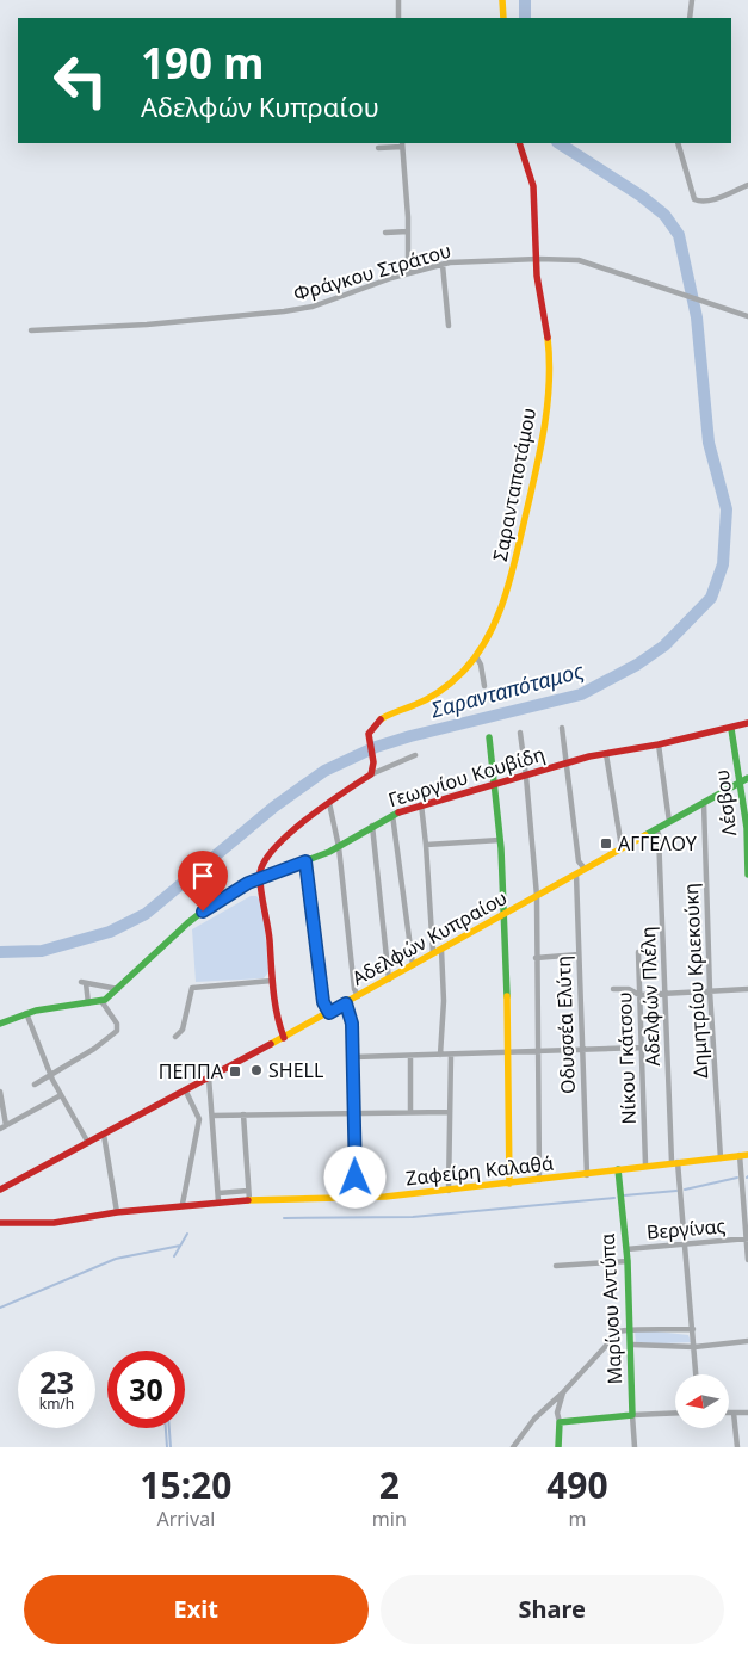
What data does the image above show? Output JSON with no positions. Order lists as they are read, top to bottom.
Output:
{
  "streets": {
    "street": [
      "Φράγκου Στράτου",
      "Σαρανταποτάμου",
      "Γεωργίου Κουβίδη",
      "Λέσβου",
      "Αδελφών Κυπραίου",
      "Δημητρίου Κριεκούκη",
      "Αδελφών Πλέλη",
      "Οδυσσέα Ελύτη",
      "Νίκου Γκάτσου",
      "Ζαφείρη Καλαθά",
      "Βεργίνας",
      "Μαρίνου Αντύπα"
    ]
  },
  "crossings": [
    ["Φράγκου Στράτου", "Σαρανταποτάμου"],
    ["Γεωργίου Κουβίδη", "Λέσβου"],
    ["Λέσβου", "Αδελφών Κυπραίου"],
    ["Αδελφών Κυπραίου", "Δημητρίου Κριεκούκη"],
    ["Αδελφών Κυπραίου", "Αδελφών Πλέλη"],
    ["Αδελφών Κυπραίου", "Οδυσσέα Ελύτη"],
    ["Δημητρίου Κριεκούκη", "Ζαφείρη Καλαθά"],
    ["Αδελφών Πλέλη", "Ζαφείρη Καλαθά"],
    ["Αδελφών Πλέλη", "Βεργίνας"],
    ["Οδυσσέα Ελύτη", "Ζαφείρη Καλαθά"],
    ["Νίκου Γκάτσου", "Ζαφείρη Καλαθά"],
    ["Ζαφείρη Καλαθά", "Μαρίνου Αντύπα"],
    ["Βεργίνας", "Μαρίνου Αντύπα"]
  ],
  "water": ["Σαρανταπόταμος"],
  "places": {
    "transit": ["ΑΓΓΕΛΟΥ", "ΠΕΠΠΑ"],
    "other": ["SHELL"]
  },
  "north": "left",
  "page": {
    "turn": ["190 m", "Αδελφών Κυπραίου"],
    "speed": "23 km/h",
    "limit": "30",
    "eta": [
      "15:20",
      "Arrival",
      "2",
      "min",
      "490",
      "m"
    ],
    "buttons": ["Exit", "Share"]
  }
}
